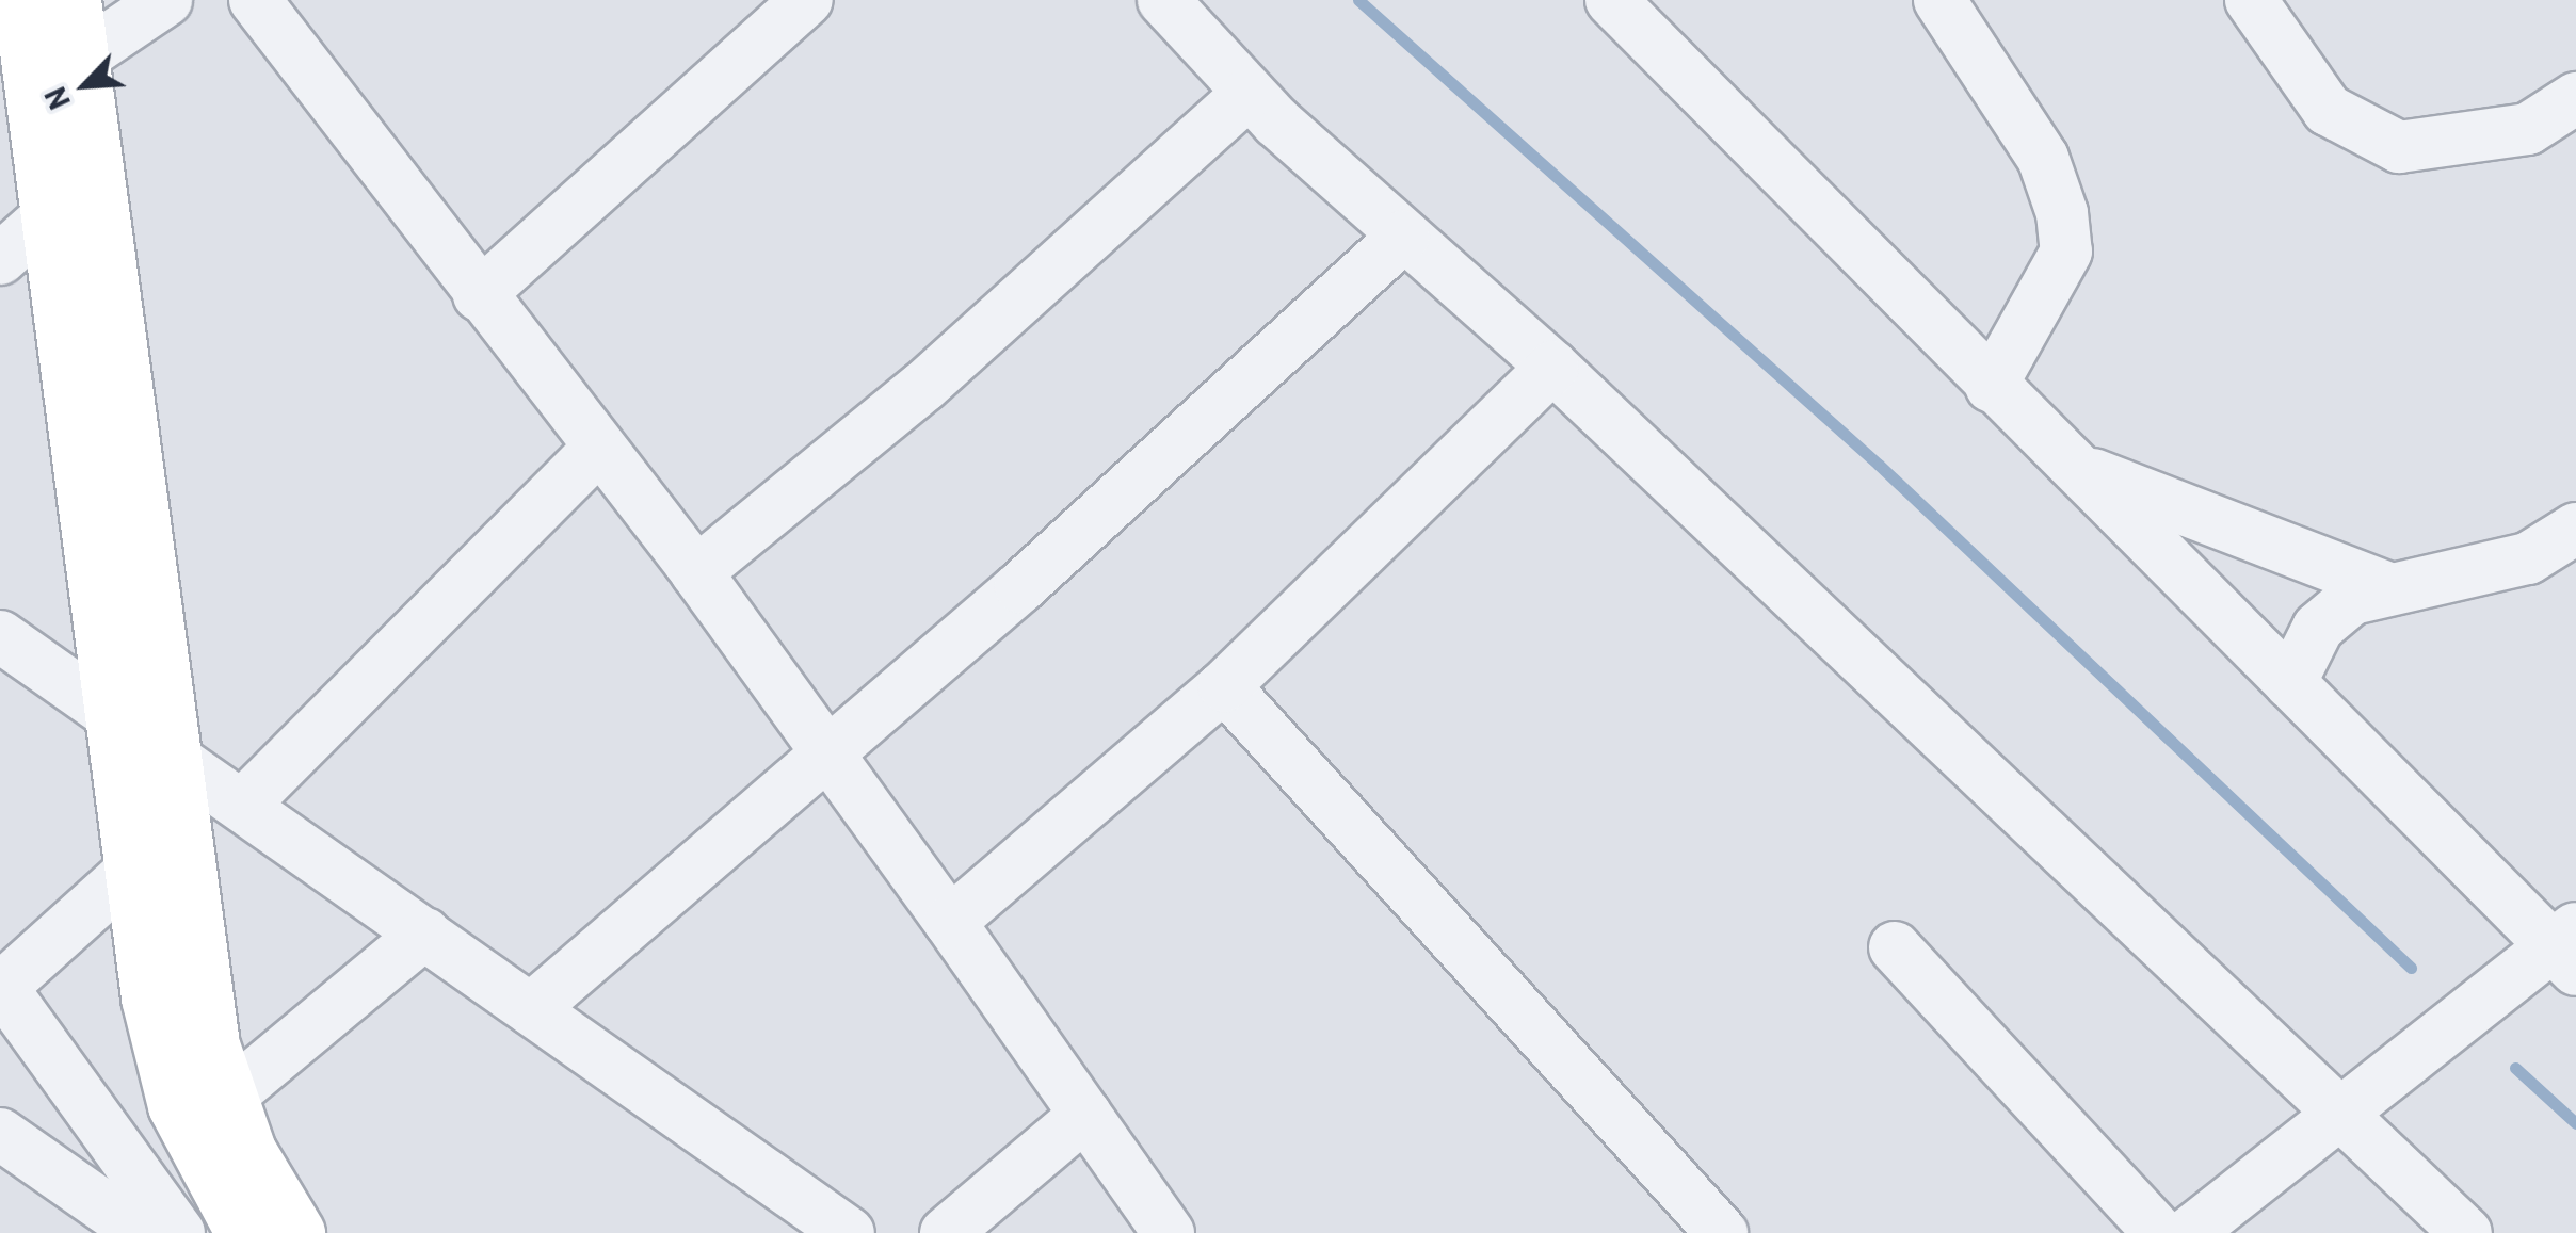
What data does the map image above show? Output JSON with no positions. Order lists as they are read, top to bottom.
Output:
{
  "north": "bottom left"
}
